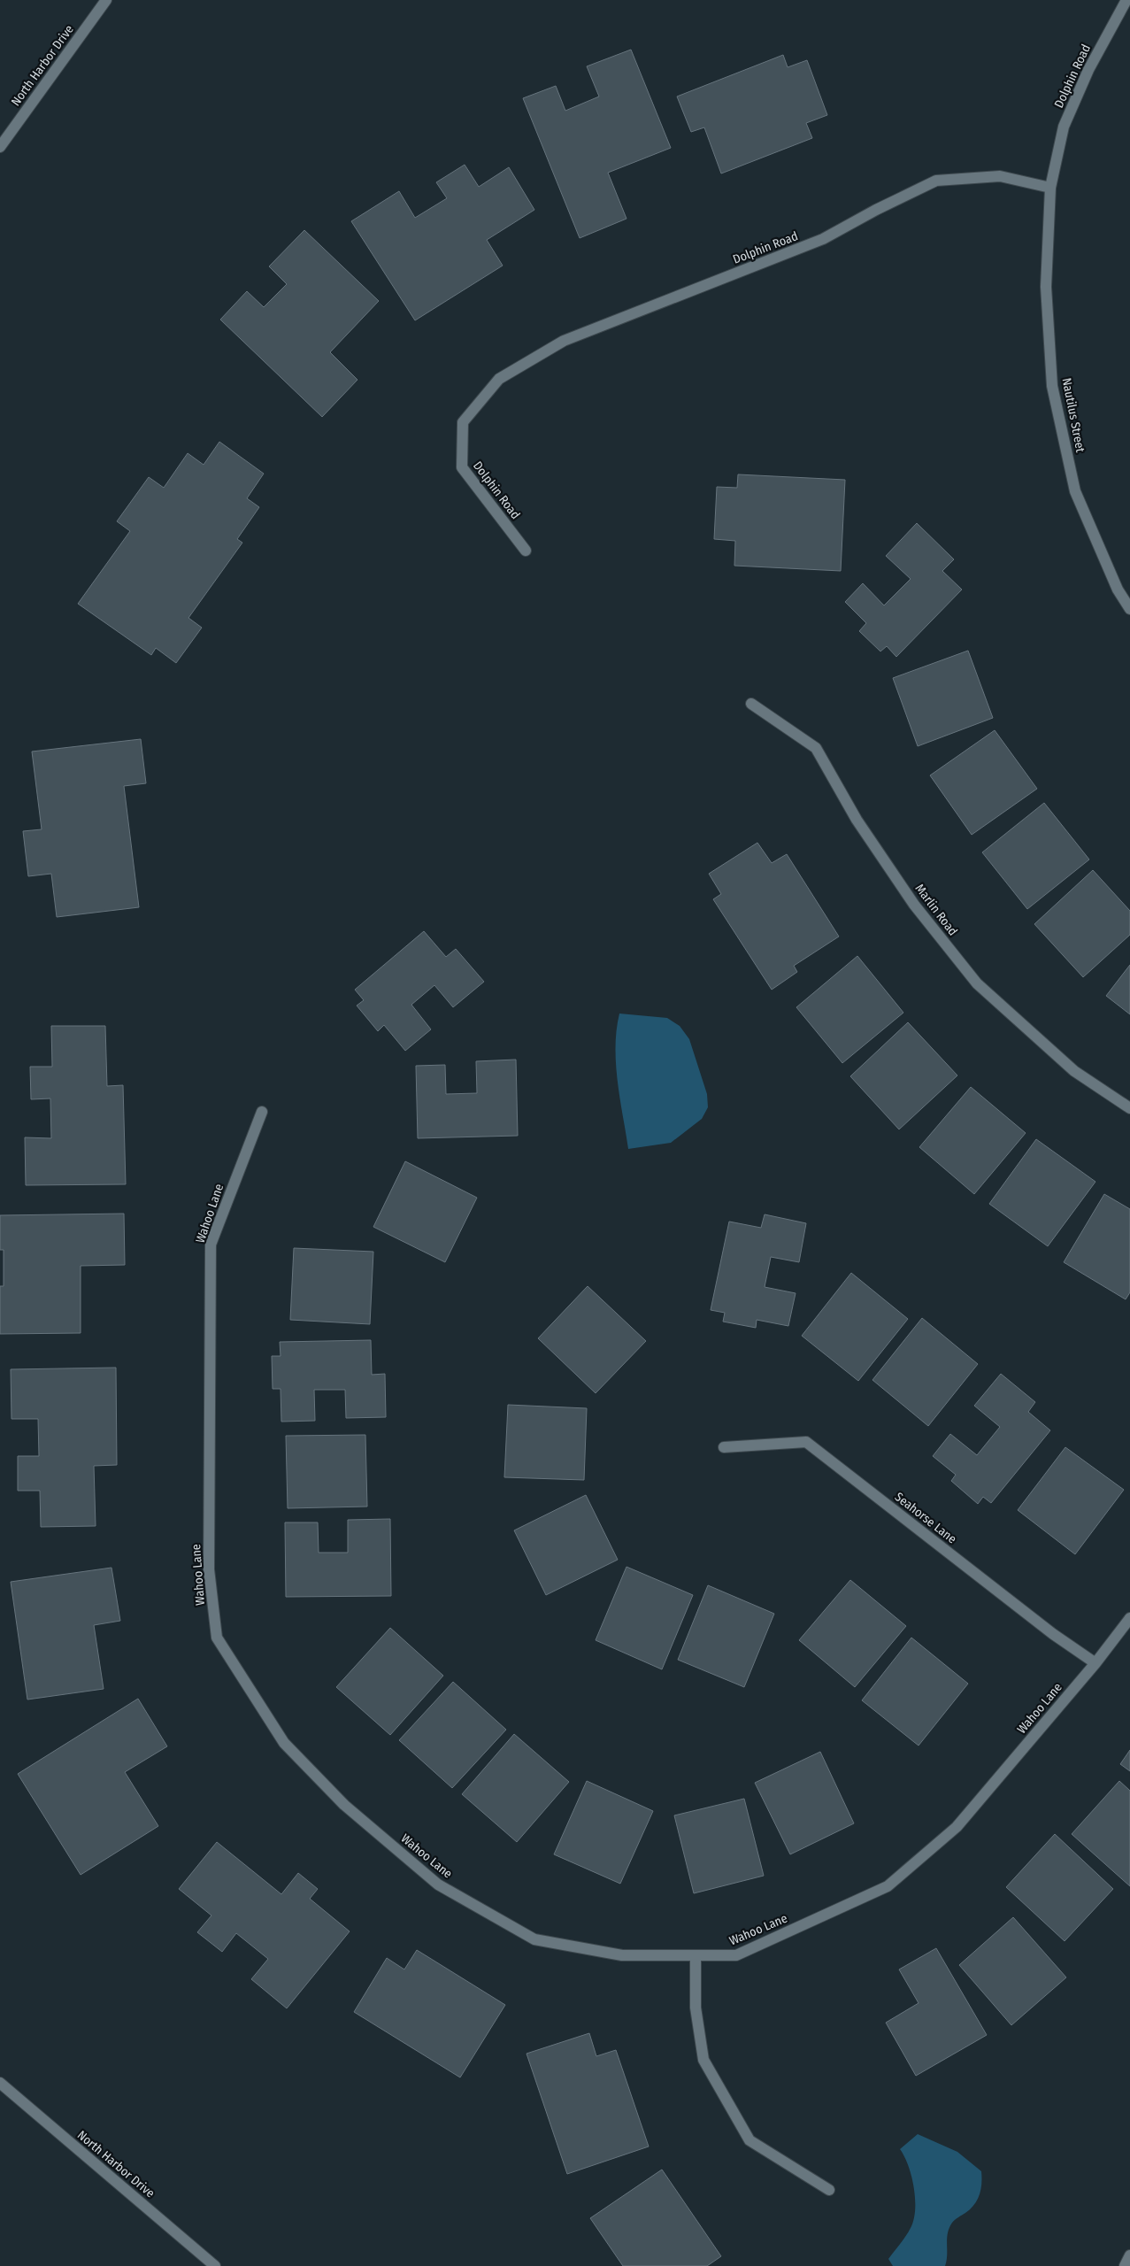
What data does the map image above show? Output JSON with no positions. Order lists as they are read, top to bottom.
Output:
{
  "streets": {
    "street": [
      "North Harbor Drive",
      "Dolphin Road",
      "Nautilus Street",
      "Marlin Road",
      "Wahoo Lane",
      "Seahorse Lane"
    ]
  },
  "crossings": [
    ["Dolphin Road", "Nautilus Street"],
    ["Wahoo Lane", "Seahorse Lane"]
  ]
}
